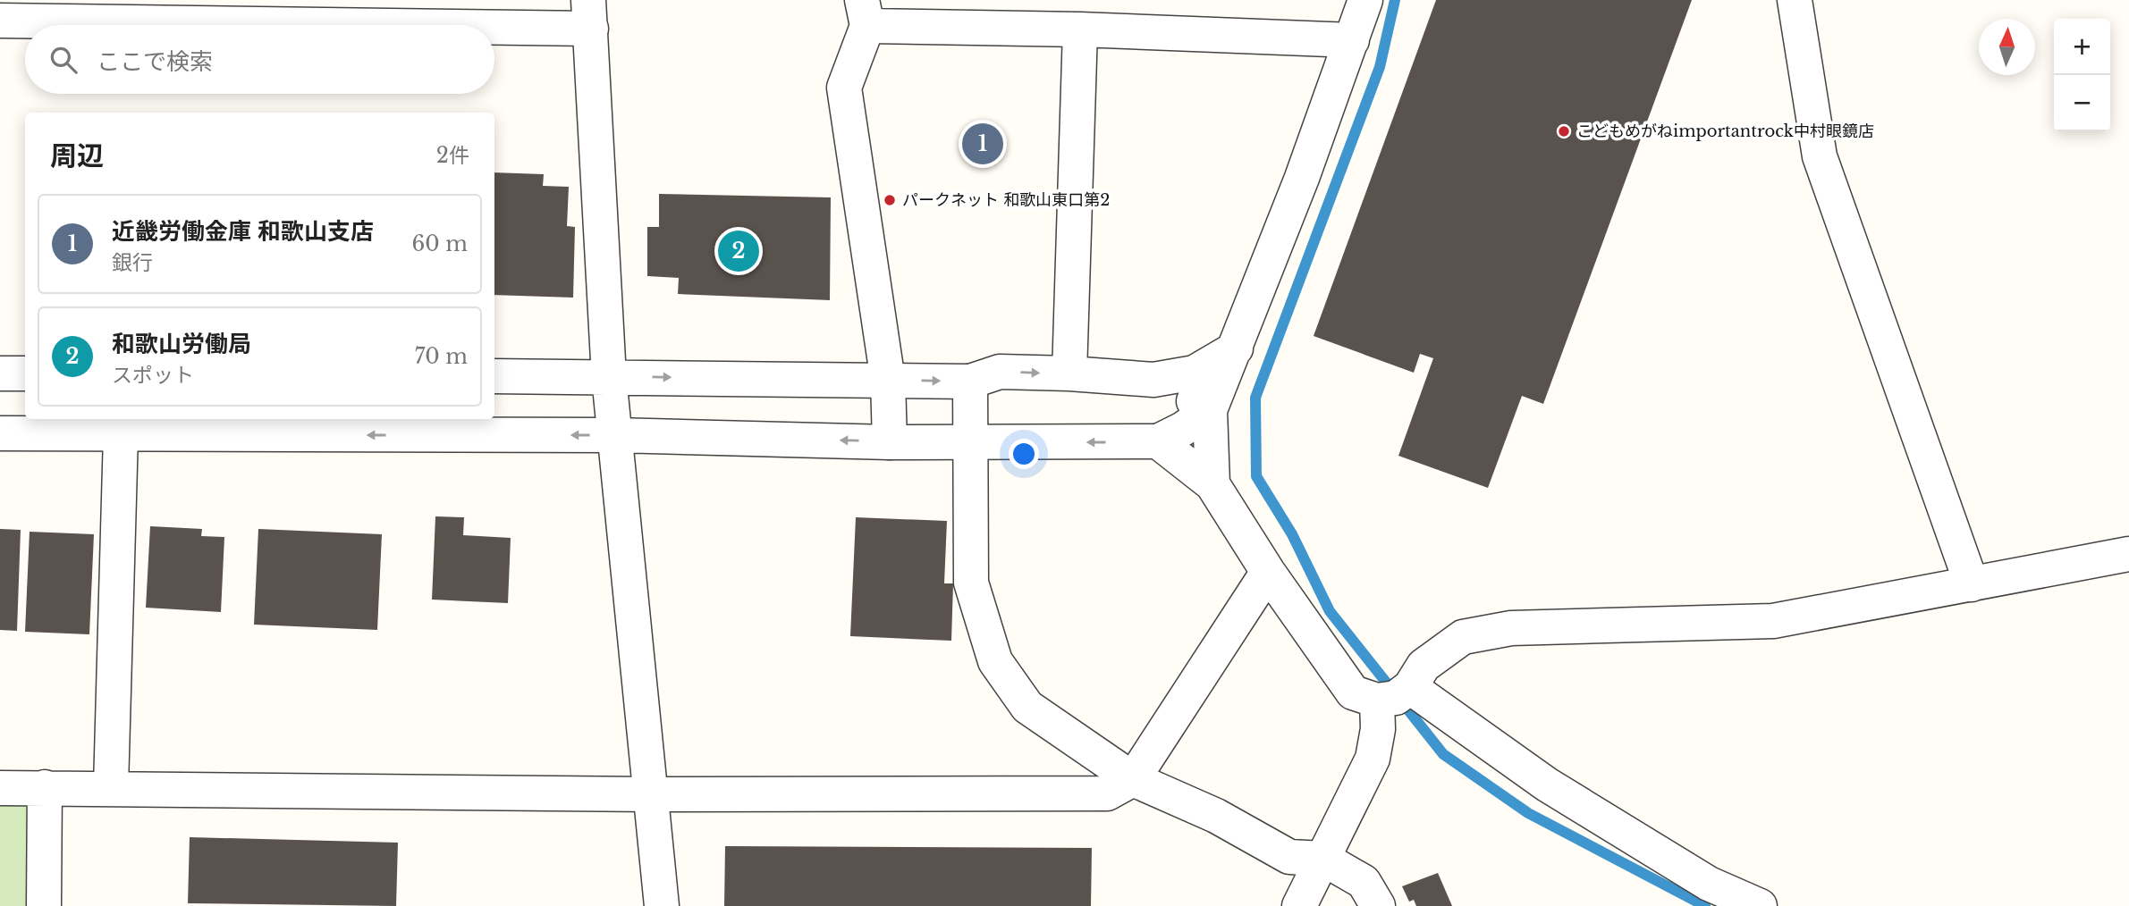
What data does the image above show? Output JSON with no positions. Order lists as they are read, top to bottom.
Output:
{
  "places": ["こどもめがねimportantrock中村眼鏡店", "パークネット 和歌山東口第2"],
  "north": "top",
  "page": {
    "map_buttons": ["+", "−"],
    "search": "ここで検索",
    "heading": ["周辺", "2件"],
    "pins": ["1", "2"],
    "list": [
      {
        "mark": "1",
        "name": "近畿労働金庫 和歌山支店",
        "note": "銀行",
        "value": "60 m"
      },
      {
        "mark": "2",
        "name": "和歌山労働局",
        "note": "スポット",
        "value": "70 m"
      }
    ]
  }
}
